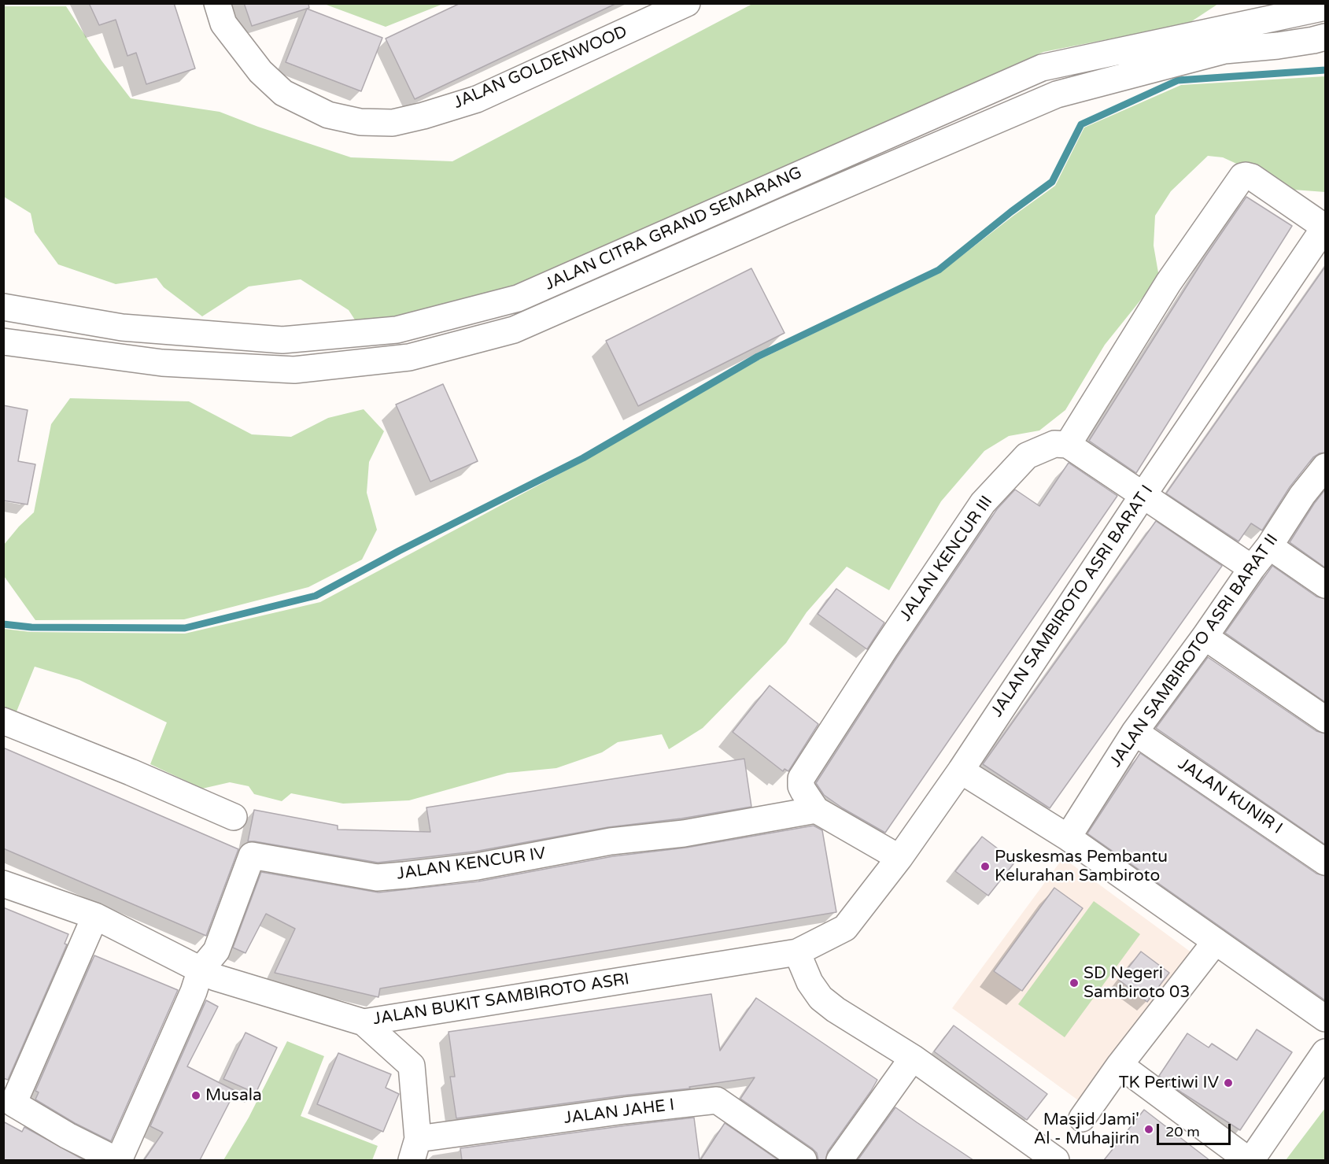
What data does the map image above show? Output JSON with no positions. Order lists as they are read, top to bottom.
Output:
{
  "streets": {
    "street": [
      "JALAN GOLDENWOOD",
      "JALAN CITRA GRAND SEMARANG",
      "JALAN KENCUR III",
      "JALAN SAMBIROTO ASRI BARAT I",
      "JALAN SAMBIROTO ASRI BARAT II",
      "JALAN KUNIR I",
      "JALAN KENCUR IV",
      "JALAN BUKIT SAMBIROTO ASRI",
      "JALAN JAHE I"
    ]
  },
  "crossings": [
    ["JALAN KENCUR III", "JALAN SAMBIROTO ASRI BARAT I"],
    ["JALAN KENCUR III", "JALAN KENCUR IV"],
    ["JALAN SAMBIROTO ASRI BARAT I", "JALAN BUKIT SAMBIROTO ASRI"],
    ["JALAN SAMBIROTO ASRI BARAT II", "JALAN KUNIR I"],
    ["JALAN KENCUR IV", "JALAN BUKIT SAMBIROTO ASRI"]
  ],
  "places": [
    "Puskesmas Pembantu Kelurahan Sambiroto",
    "SD Negeri Sambiroto 03",
    "TK Pertiwi IV",
    "Musala",
    "Masjid Jami' Al - Muhajirin"
  ],
  "scale_bar": "20 m"
}
